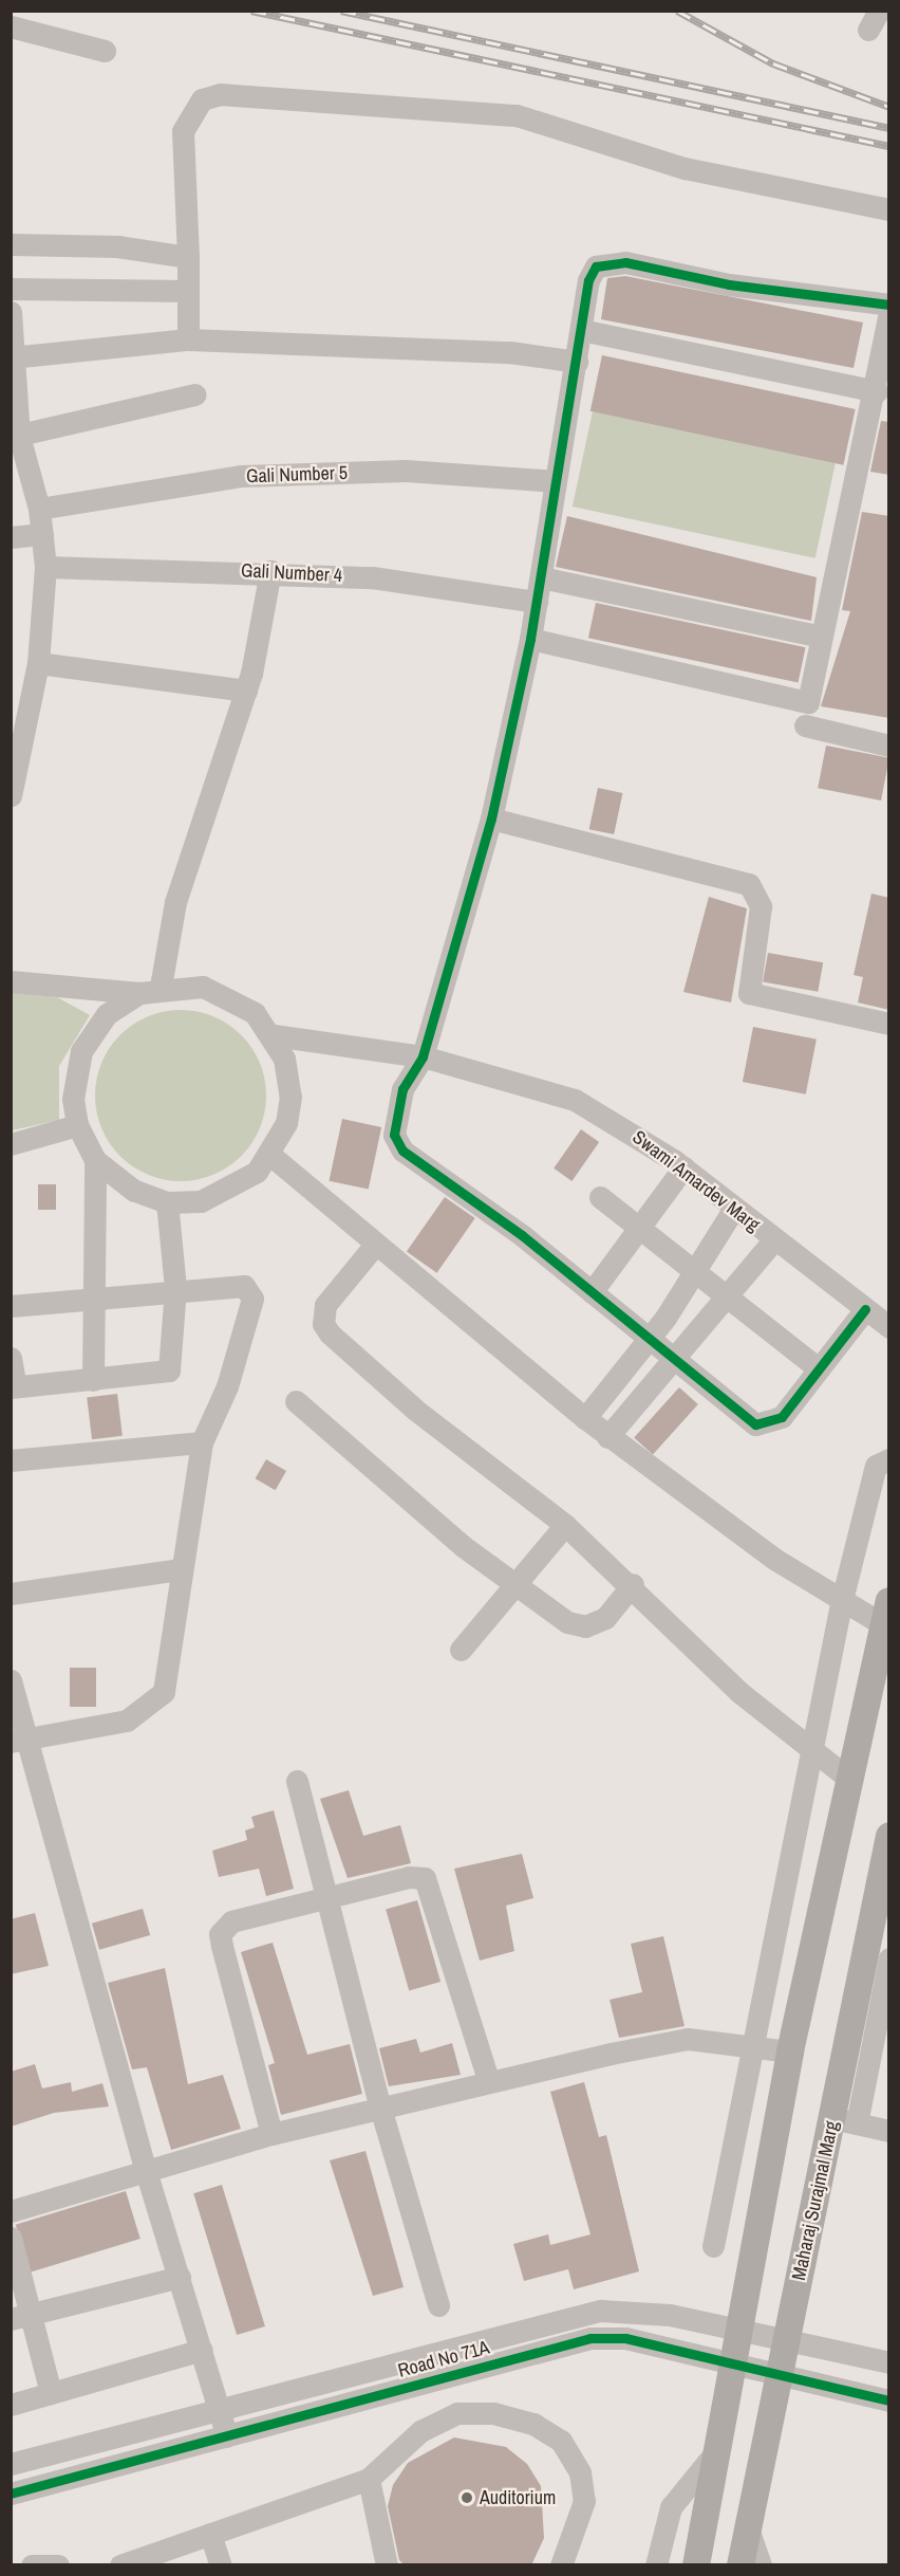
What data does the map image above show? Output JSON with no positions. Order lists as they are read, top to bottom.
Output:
{
  "streets": {
    "main road": ["Maharaj Surajmal Marg"],
    "street": [
      "Gali Number 5",
      "Gali Number 4",
      "Swami Amardev Marg",
      "Road No 71A"
    ]
  },
  "crossings": [
    ["Maharaj Surajmal Marg", "Road No 71A"]
  ],
  "places": ["Auditorium"]
}
